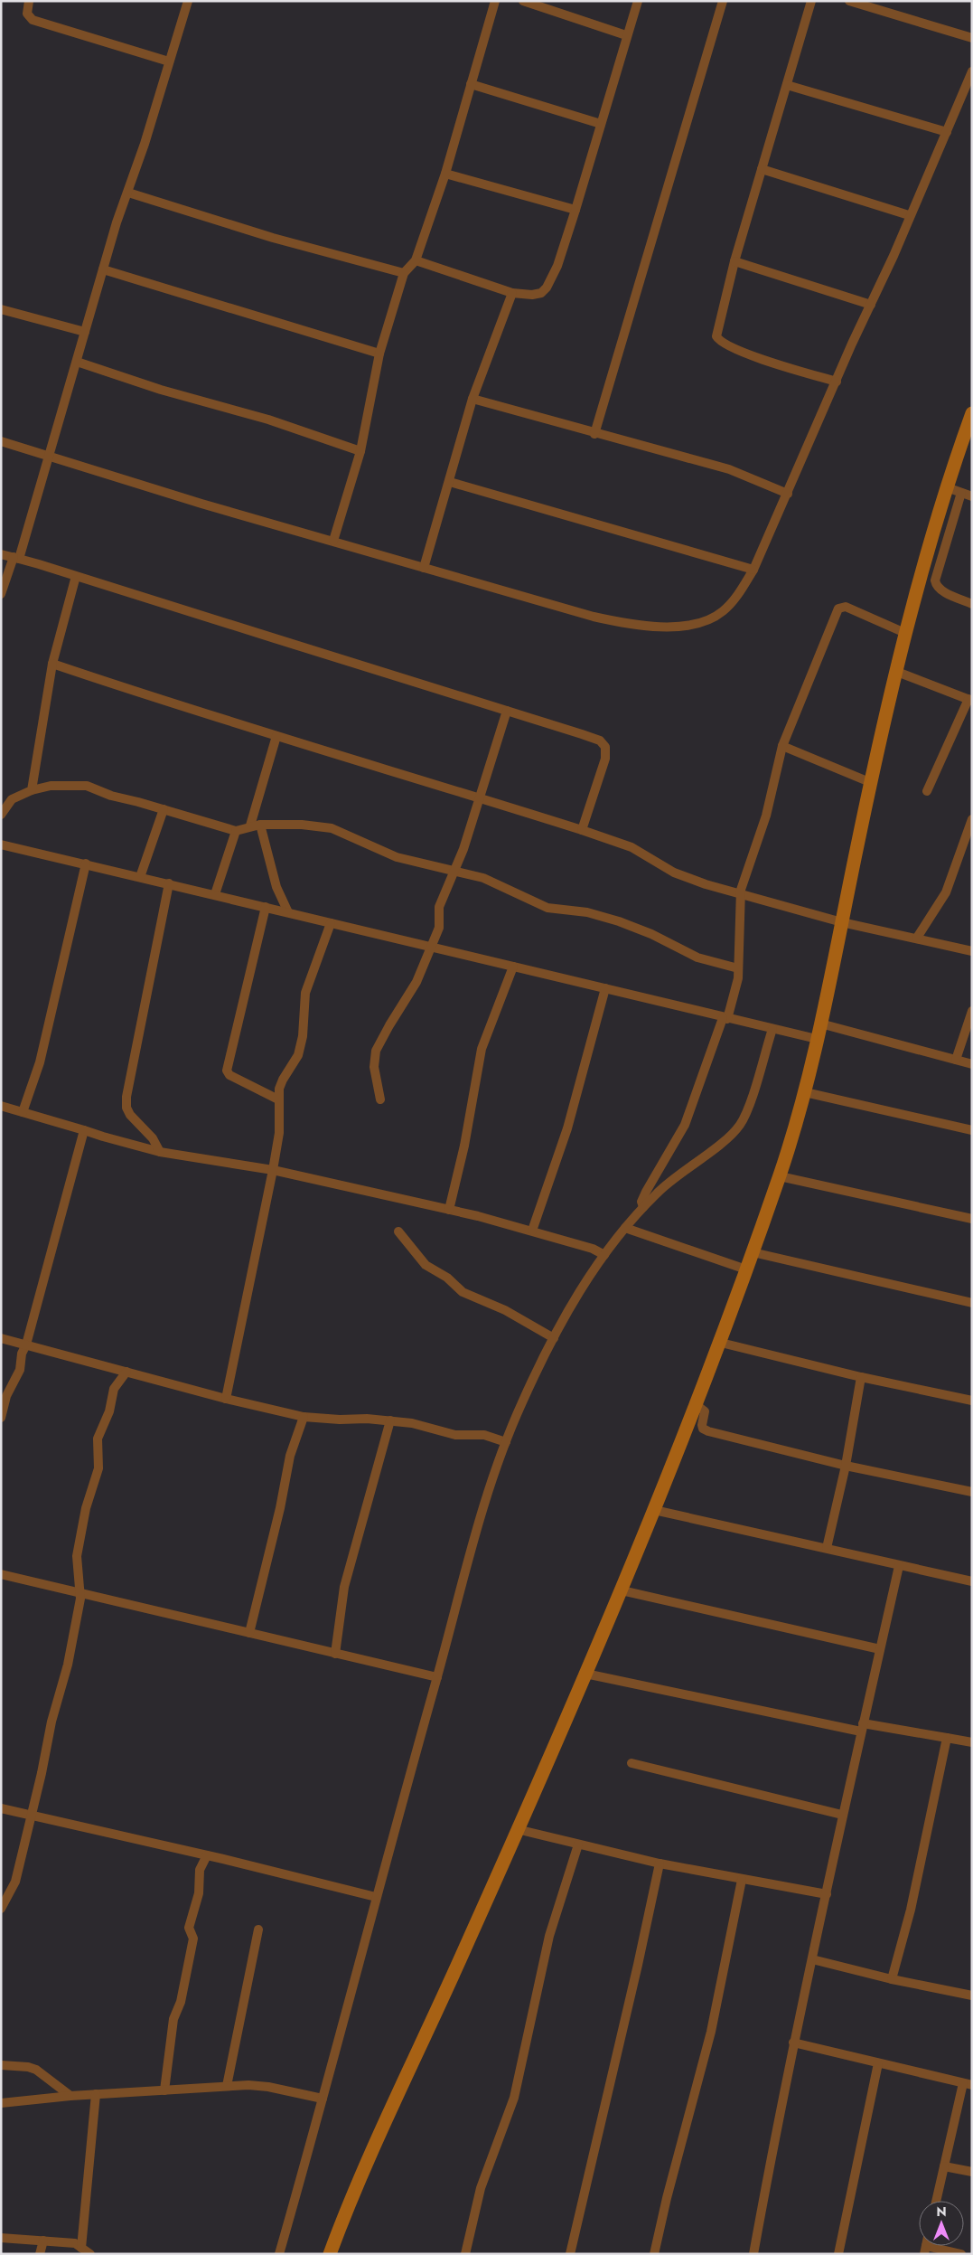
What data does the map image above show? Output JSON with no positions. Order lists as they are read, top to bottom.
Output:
{
  "north": "top"
}
